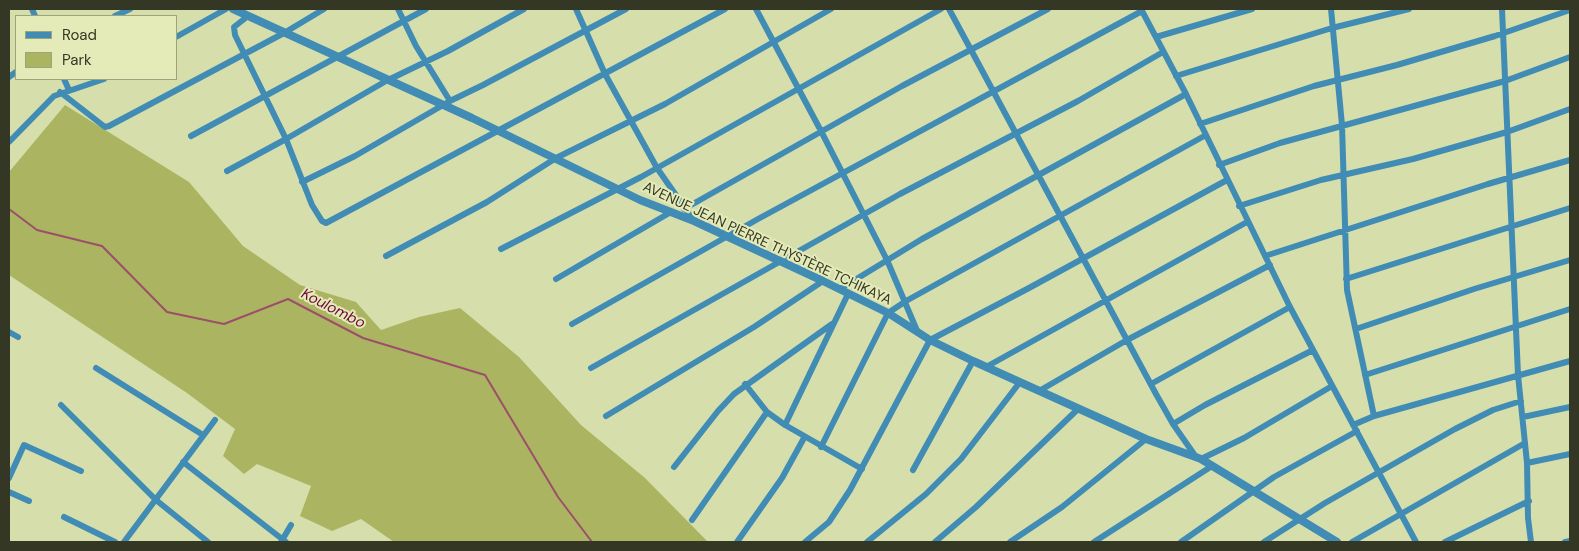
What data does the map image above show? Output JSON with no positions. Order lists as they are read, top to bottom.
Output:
{
  "streets": {
    "street": ["AVENUE JEAN PIERRE THYSTÈRE TCHIKAYA"]
  },
  "water": ["Koulombo"],
  "legend": ["Road", "Park"]
}
